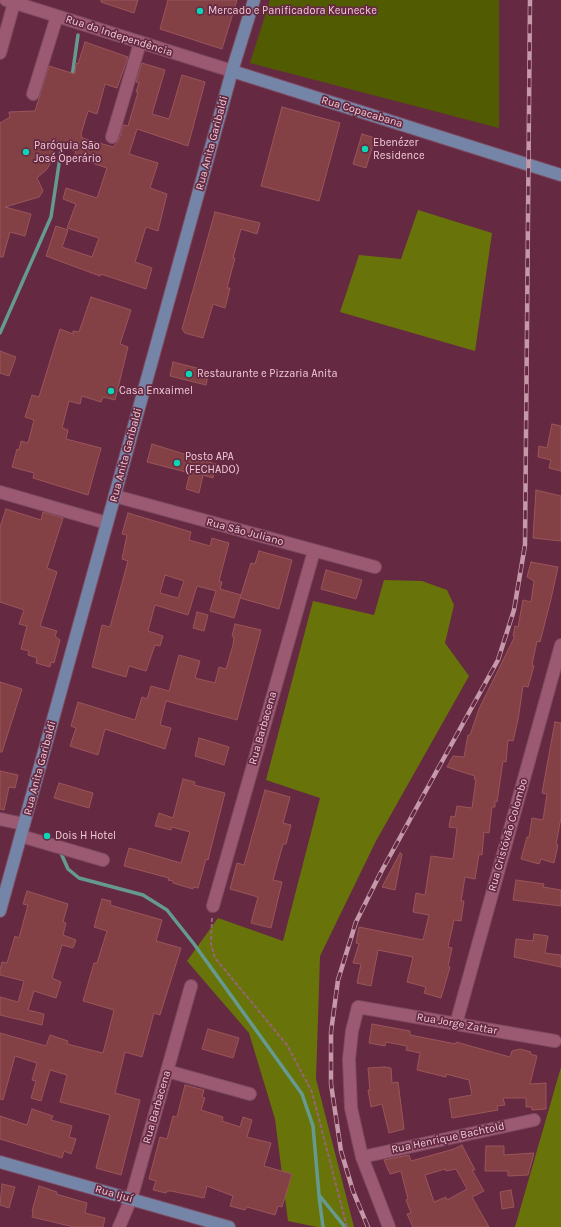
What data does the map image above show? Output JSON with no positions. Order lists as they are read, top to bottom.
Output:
{
  "streets": {
    "main road": ["Rua Copacabana", "Rua Anita Garibaldi", "Rua Ijuí"],
    "street": [
      "Rua da Independência",
      "Rua São Juliano",
      "Rua Barbacena",
      "Rua Cristóvão Colombo",
      "Rua Jorge Zattar",
      "Rua Henrique Bachtold"
    ]
  },
  "crossings": [
    ["Rua da Independência", "Rua Copacabana"],
    ["Rua da Independência", "Rua Anita Garibaldi"],
    ["Rua Copacabana", "Rua Anita Garibaldi"],
    ["Rua Anita Garibaldi", "Rua São Juliano"],
    ["Rua São Juliano", "Rua Barbacena"],
    ["Rua Barbacena", "Rua Ijuí"],
    ["Rua Cristóvão Colombo", "Rua Jorge Zattar"],
    ["Rua Jorge Zattar", "Rua Henrique Bachtold"]
  ],
  "places": [
    "Mercado e Panificadora Keunecke",
    "Ebenézer Residence",
    "Paróquia São José Operário",
    "Restaurante e Pizzaria Anita",
    "Casa Enxaimel",
    "Posto APA (FECHADO)",
    "Dois H Hotel"
  ]
}
